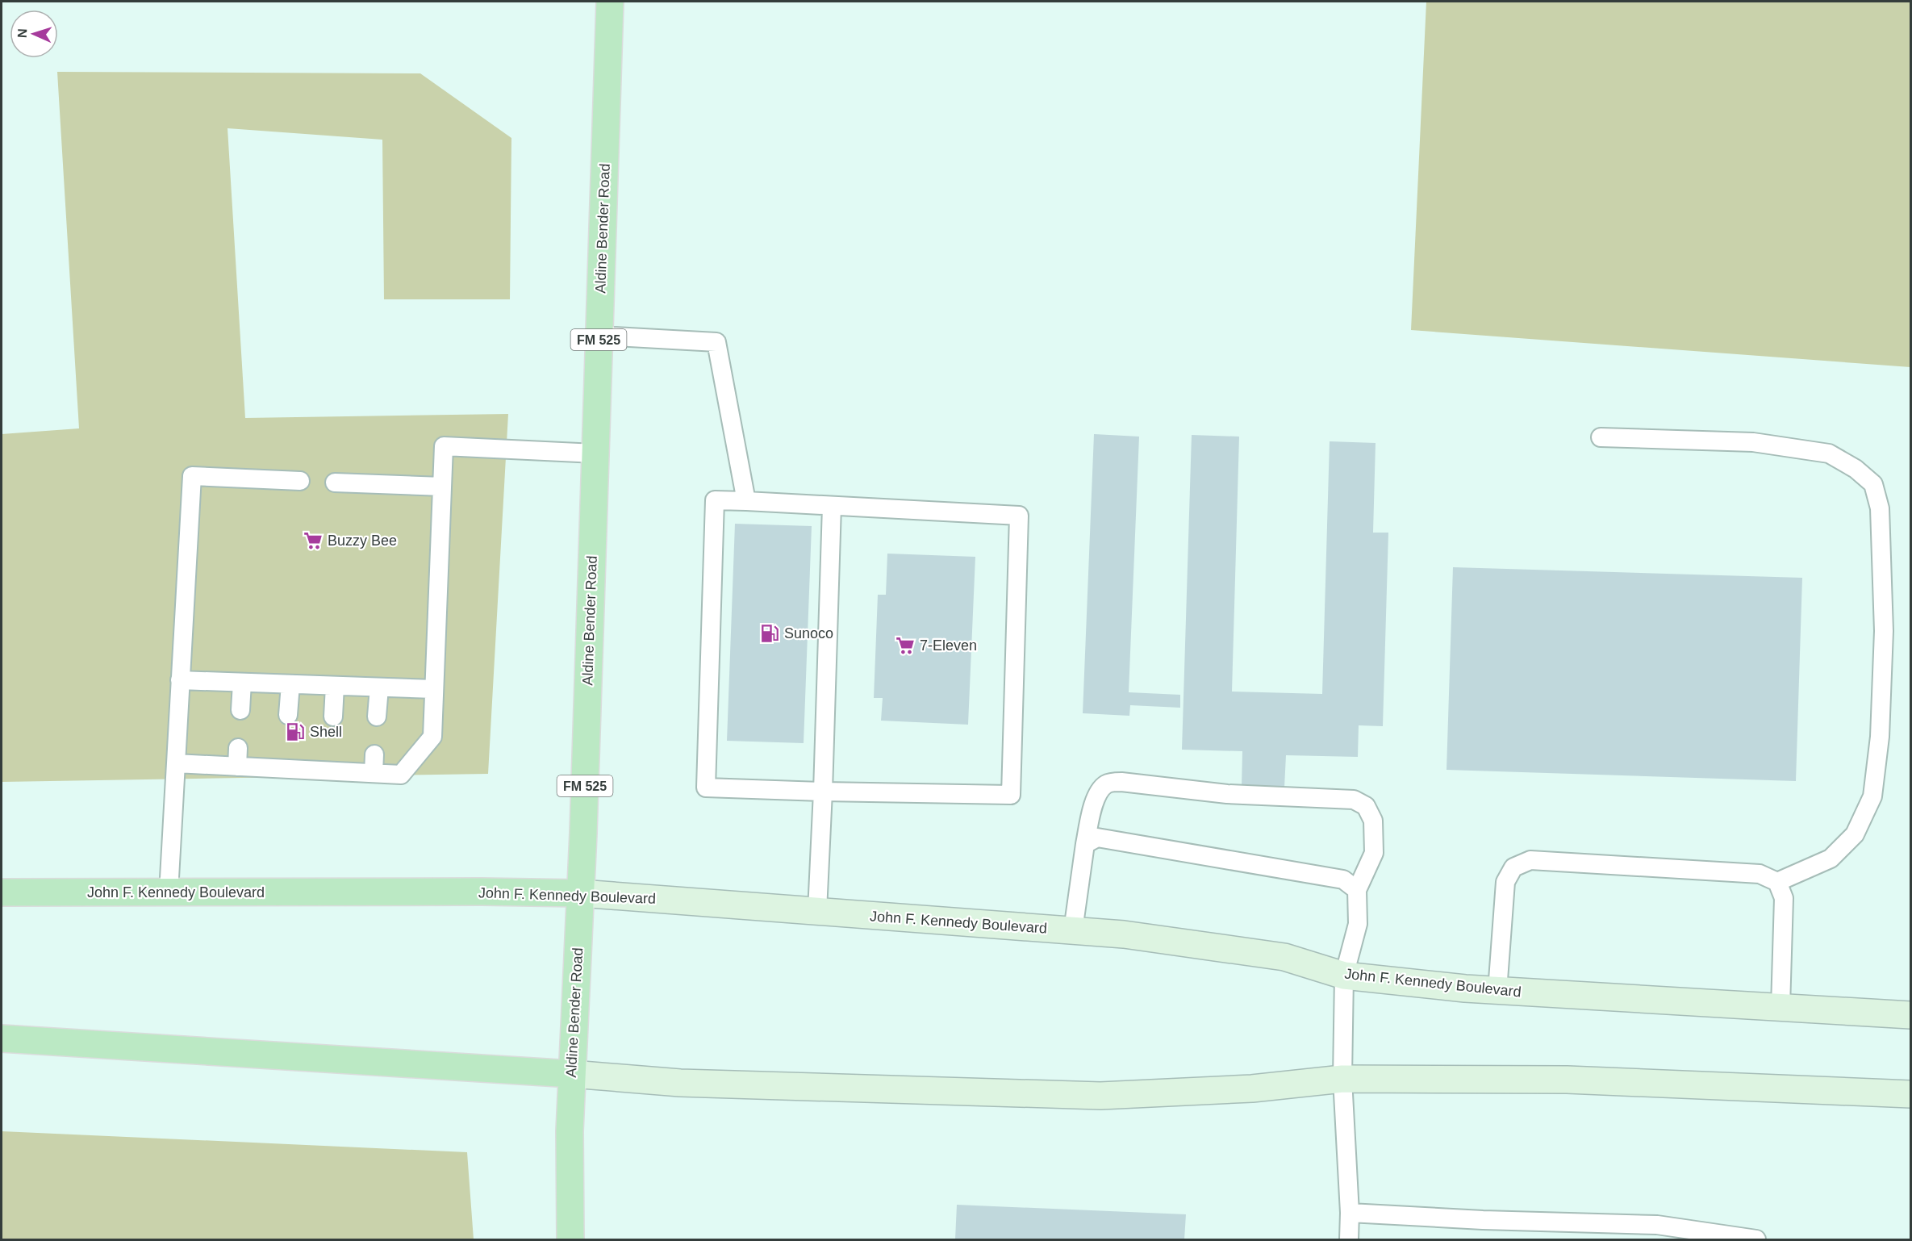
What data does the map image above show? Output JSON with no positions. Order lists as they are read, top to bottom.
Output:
{
  "streets": {
    "main road": ["Aldine Bender Road", "FM 525", "John F. Kennedy Boulevard"]
  },
  "crossings": [
    ["Aldine Bender Road", "John F. Kennedy Boulevard"]
  ],
  "places": {
    "supermarket": ["Buzzy Bee", "7-Eleven"],
    "fuel station": ["Sunoco", "Shell"]
  },
  "north": "left"
}
